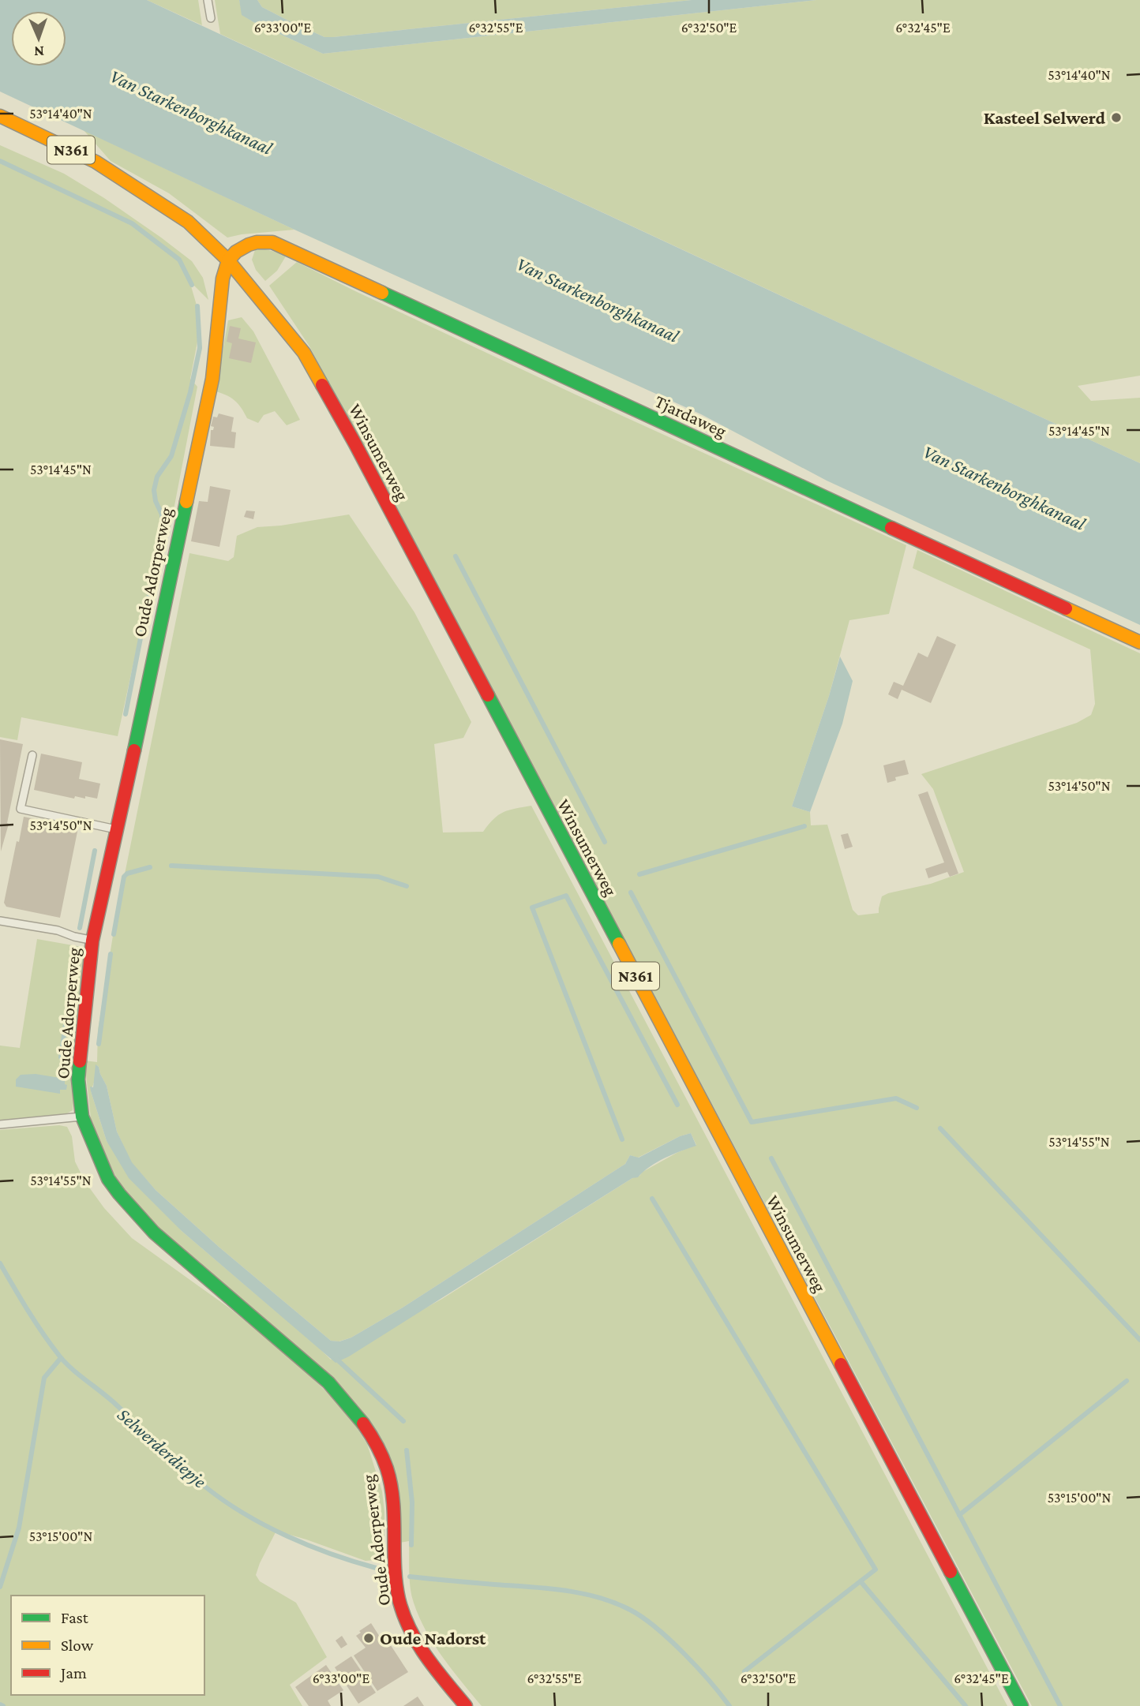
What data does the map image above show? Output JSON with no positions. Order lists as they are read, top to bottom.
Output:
{
  "streets": {
    "street": [
      "N361",
      "Tjardaweg",
      "Winsumerweg",
      "Oude Adorperweg"
    ]
  },
  "crossings": [
    ["Tjardaweg", "Winsumerweg"],
    ["Tjardaweg", "Oude Adorperweg"],
    ["Winsumerweg", "Oude Adorperweg"]
  ],
  "water": ["Van Starkenborghkanaal", "Selwerderdiepje"],
  "places": ["Kasteel Selwerd", "Oude Nadorst"],
  "legend": ["Fast", "Slow", "Jam"],
  "north": "bottom",
  "coordinates": [
    "6°33'00\"E",
    "6°32'55\"E",
    "6°32'50\"E",
    "6°32'45\"E",
    "53°14'40\"N",
    "53°14'45\"N",
    "53°14'50\"N",
    "53°14'55\"N",
    "53°15'00\"N"
  ]
}
